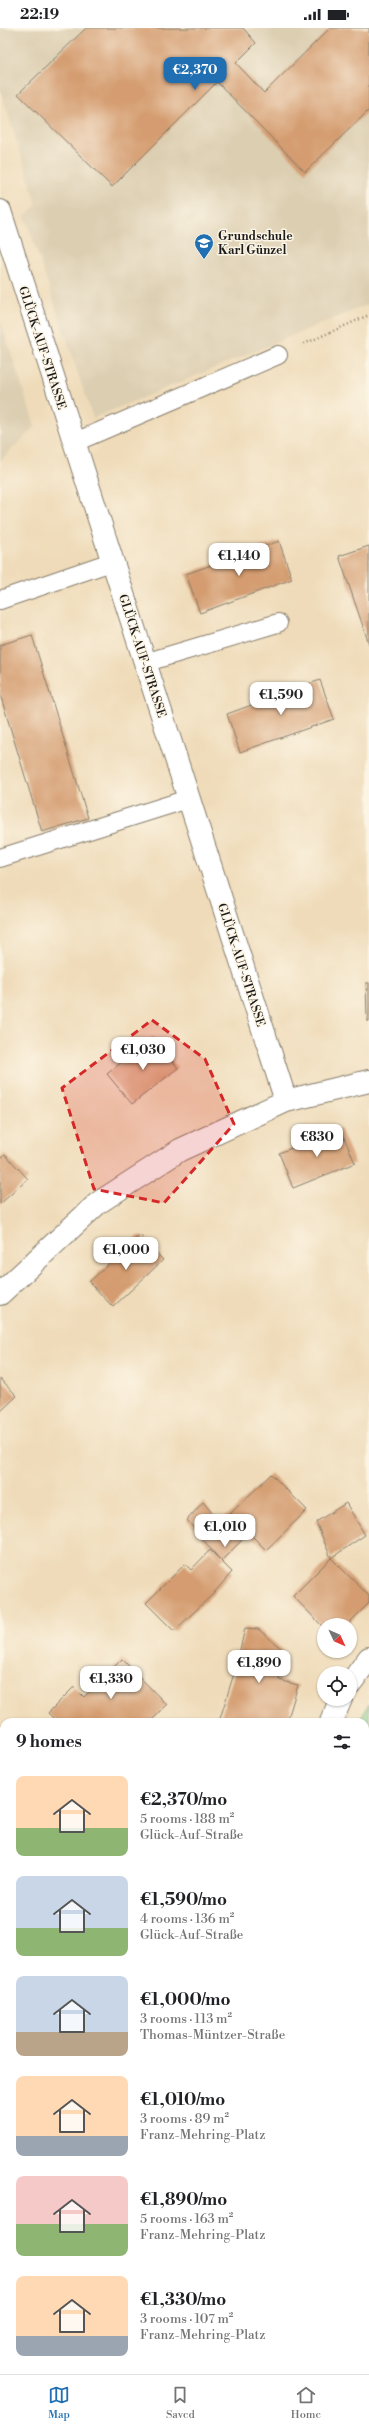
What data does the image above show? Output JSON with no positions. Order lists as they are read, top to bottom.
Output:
{
  "streets": {
    "street": ["GLÜCK-AUF-STRASSE"]
  },
  "places": {
    "school or university": ["Grundschule Karl Günzel"]
  },
  "north": "bottom right",
  "page": {
    "status": "22:19",
    "price": [
      "€2,370",
      "€1,140",
      "€1,590",
      "€1,030",
      "€830",
      "€1,000",
      "€1,010",
      "€1,890",
      "€1,330"
    ],
    "heading": "9 homes",
    "list": [
      {
        "name": "€2,370/mo",
        "note": "5 rooms · 188 m² · Glück-Auf-Straße"
      },
      {
        "name": "€1,590/mo",
        "note": "4 rooms · 136 m² · Glück-Auf-Straße"
      },
      {
        "name": "€1,000/mo",
        "note": "3 rooms · 113 m² · Thomas-Müntzer-Straße"
      },
      {
        "name": "€1,010/mo",
        "note": "3 rooms · 89 m² · Franz-Mehring-Platz"
      },
      {
        "name": "€1,890/mo",
        "note": "5 rooms · 163 m² · Franz-Mehring-Platz"
      },
      {
        "name": "€1,330/mo",
        "note": "3 rooms · 107 m² · Franz-Mehring-Platz"
      }
    ],
    "tabs": ["Map", "Saved", "Home"]
  }
}
